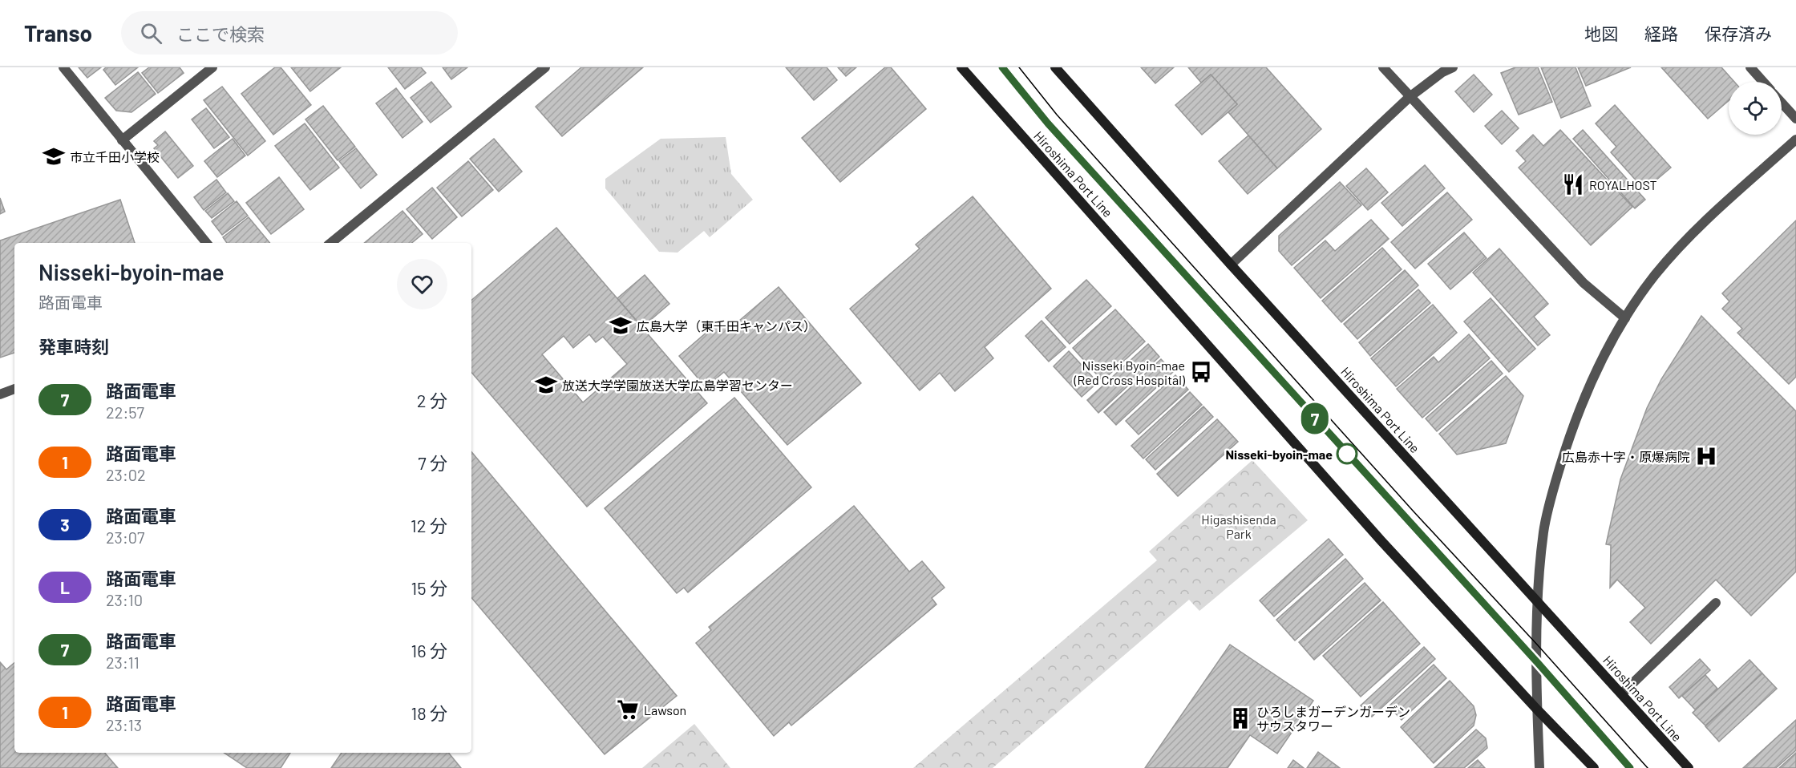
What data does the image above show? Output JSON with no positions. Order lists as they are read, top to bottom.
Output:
{
  "streets": {
    "main road": ["Hiroshima Port Line"]
  },
  "parks": ["Higashisenda Park"],
  "places": {
    "school or university": ["市立千田小学校", "広島大学（東千田キャンパス）", "放送大学学園放送大学広島学習センター"],
    "restaurant": ["ROYALHOST"],
    "bus stop": ["Nisseki Byoin-mae (Red Cross Hospital)"],
    "other": ["Nisseki-byoin-mae"],
    "hospital": ["広島赤十字・原爆病院"],
    "supermarket": ["Lawson"],
    "building": ["ひろしまガーデンガーデン サウスタワー"]
  },
  "lines": ["tram line 7"],
  "page": {
    "header": "Transo",
    "search": "ここで検索",
    "nav": ["地図", "経路", "保存済み"],
    "on_map": "7",
    "heading": [
      ["Nisseki-byoin-mae", "路面電車"],
      "発車時刻"
    ],
    "list": [
      {
        "mark": "7",
        "name": "路面電車",
        "note": "22:57",
        "value": "2 分"
      },
      {
        "mark": "1",
        "name": "路面電車",
        "note": "23:02",
        "value": "7 分"
      },
      {
        "mark": "3",
        "name": "路面電車",
        "note": "23:07",
        "value": "12 分"
      },
      {
        "mark": "L",
        "name": "路面電車",
        "note": "23:10",
        "value": "15 分"
      },
      {
        "mark": "7",
        "name": "路面電車",
        "note": "23:11",
        "value": "16 分"
      },
      {
        "mark": "1",
        "name": "路面電車",
        "note": "23:13",
        "value": "18 分"
      }
    ]
  }
}
